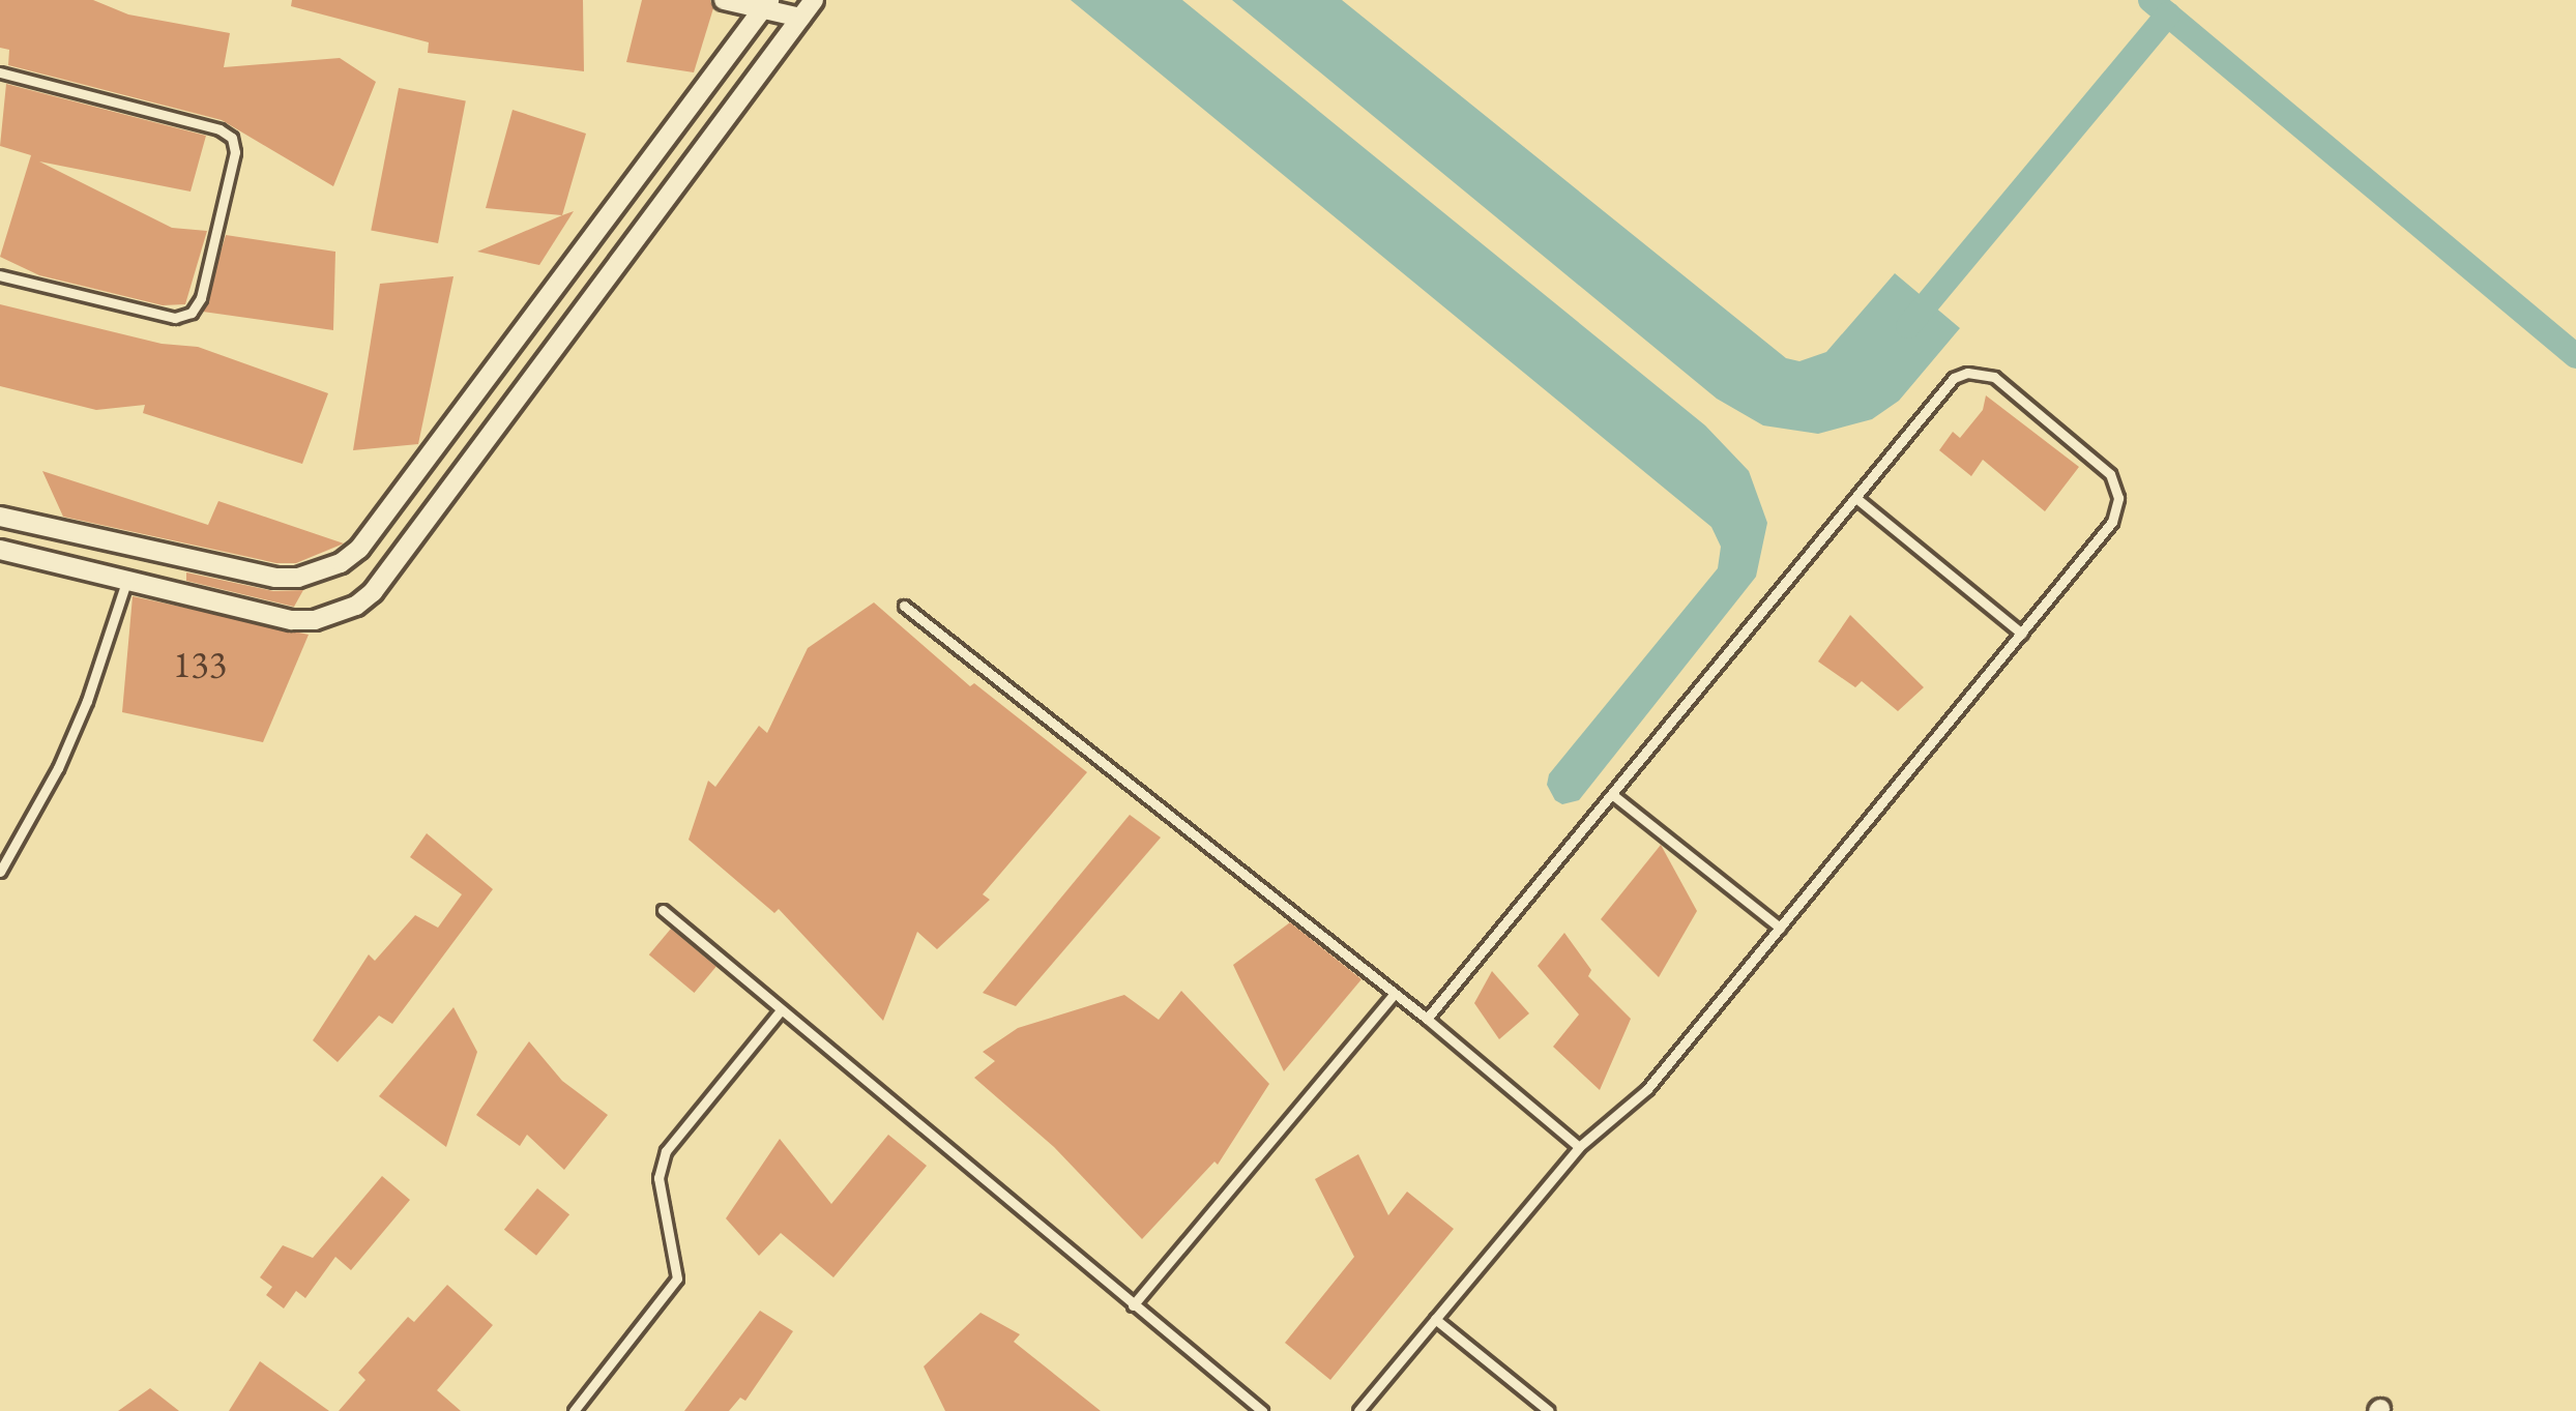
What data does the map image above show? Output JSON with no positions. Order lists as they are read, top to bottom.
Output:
{
  "house_numbers": ["133"]
}
